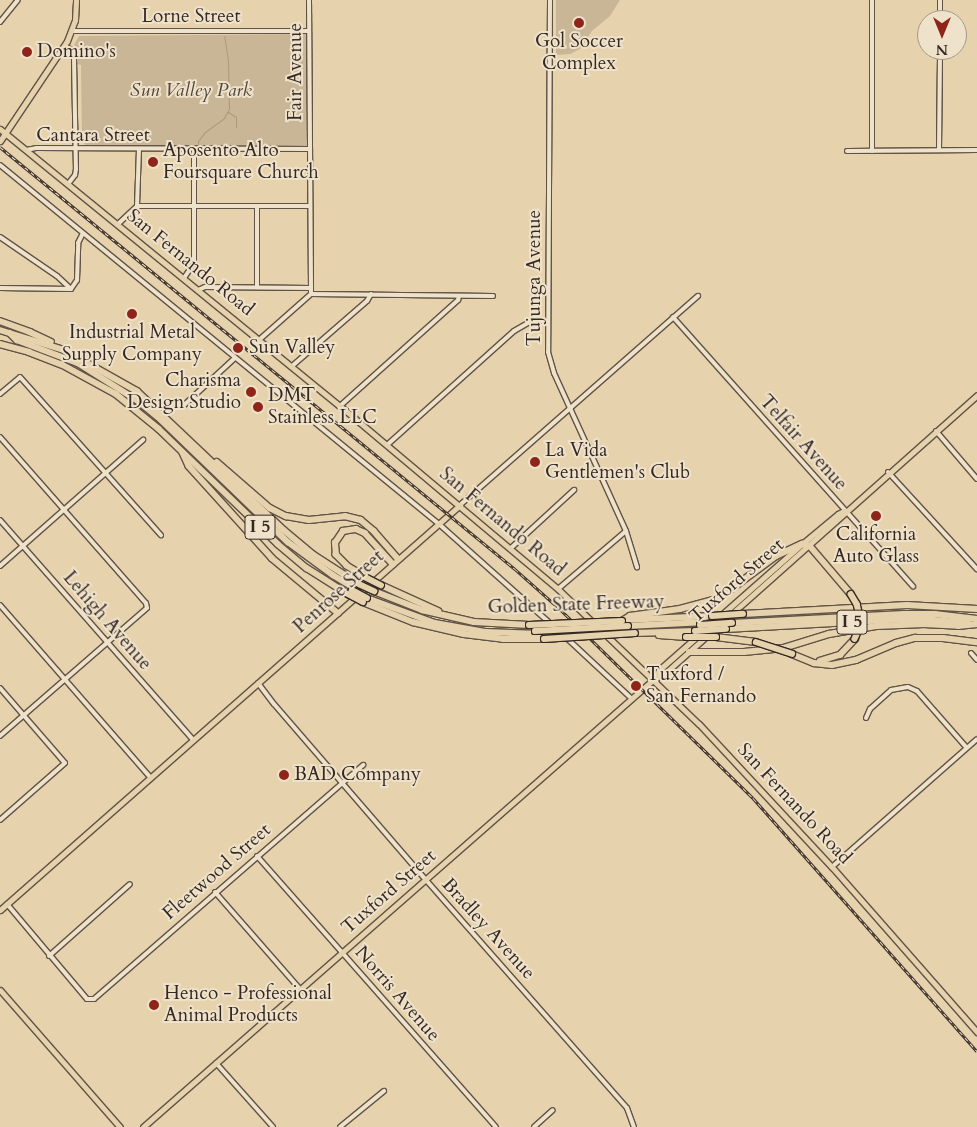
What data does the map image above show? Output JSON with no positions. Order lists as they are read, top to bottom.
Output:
{
  "streets": {
    "highway": ["I 5", "Golden State Freeway"],
    "main road": ["San Fernando Road", "Tuxford Street", "Penrose Street"],
    "street": [
      "Lorne Street",
      "Fair Avenue",
      "Cantara Street",
      "Tujunga Avenue",
      "Telfair Avenue",
      "Lehigh Avenue",
      "Fleetwood Street",
      "Bradley Avenue",
      "Norris Avenue"
    ]
  },
  "crossings": [
    ["Lorne Street", "Fair Avenue"],
    ["Fair Avenue", "Cantara Street"],
    ["Cantara Street", "San Fernando Road"],
    ["San Fernando Road", "Tuxford Street"],
    ["San Fernando Road", "Penrose Street"],
    ["Tujunga Avenue", "Penrose Street"],
    ["Telfair Avenue", "Tuxford Street"],
    ["Telfair Avenue", "Penrose Street"],
    ["Tuxford Street", "Bradley Avenue"],
    ["Tuxford Street", "Norris Avenue"],
    ["Penrose Street", "Lehigh Avenue"],
    ["Penrose Street", "Bradley Avenue"],
    ["Fleetwood Street", "Bradley Avenue"],
    ["Fleetwood Street", "Norris Avenue"]
  ],
  "parks": ["Sun Valley Park"],
  "places": [
    "Gol Soccer Complex",
    "Domino's",
    "Aposento Alto Foursquare Church",
    "Industrial Metal Supply Company",
    "Sun Valley",
    "Charisma Design Studio",
    "DMT Stainless LLC",
    "La Vida Gentlemen's Club",
    "California Auto Glass",
    "Tuxford / San Fernando",
    "BAD Company",
    "Henco - Professional Animal Products"
  ],
  "north": "bottom"
}
